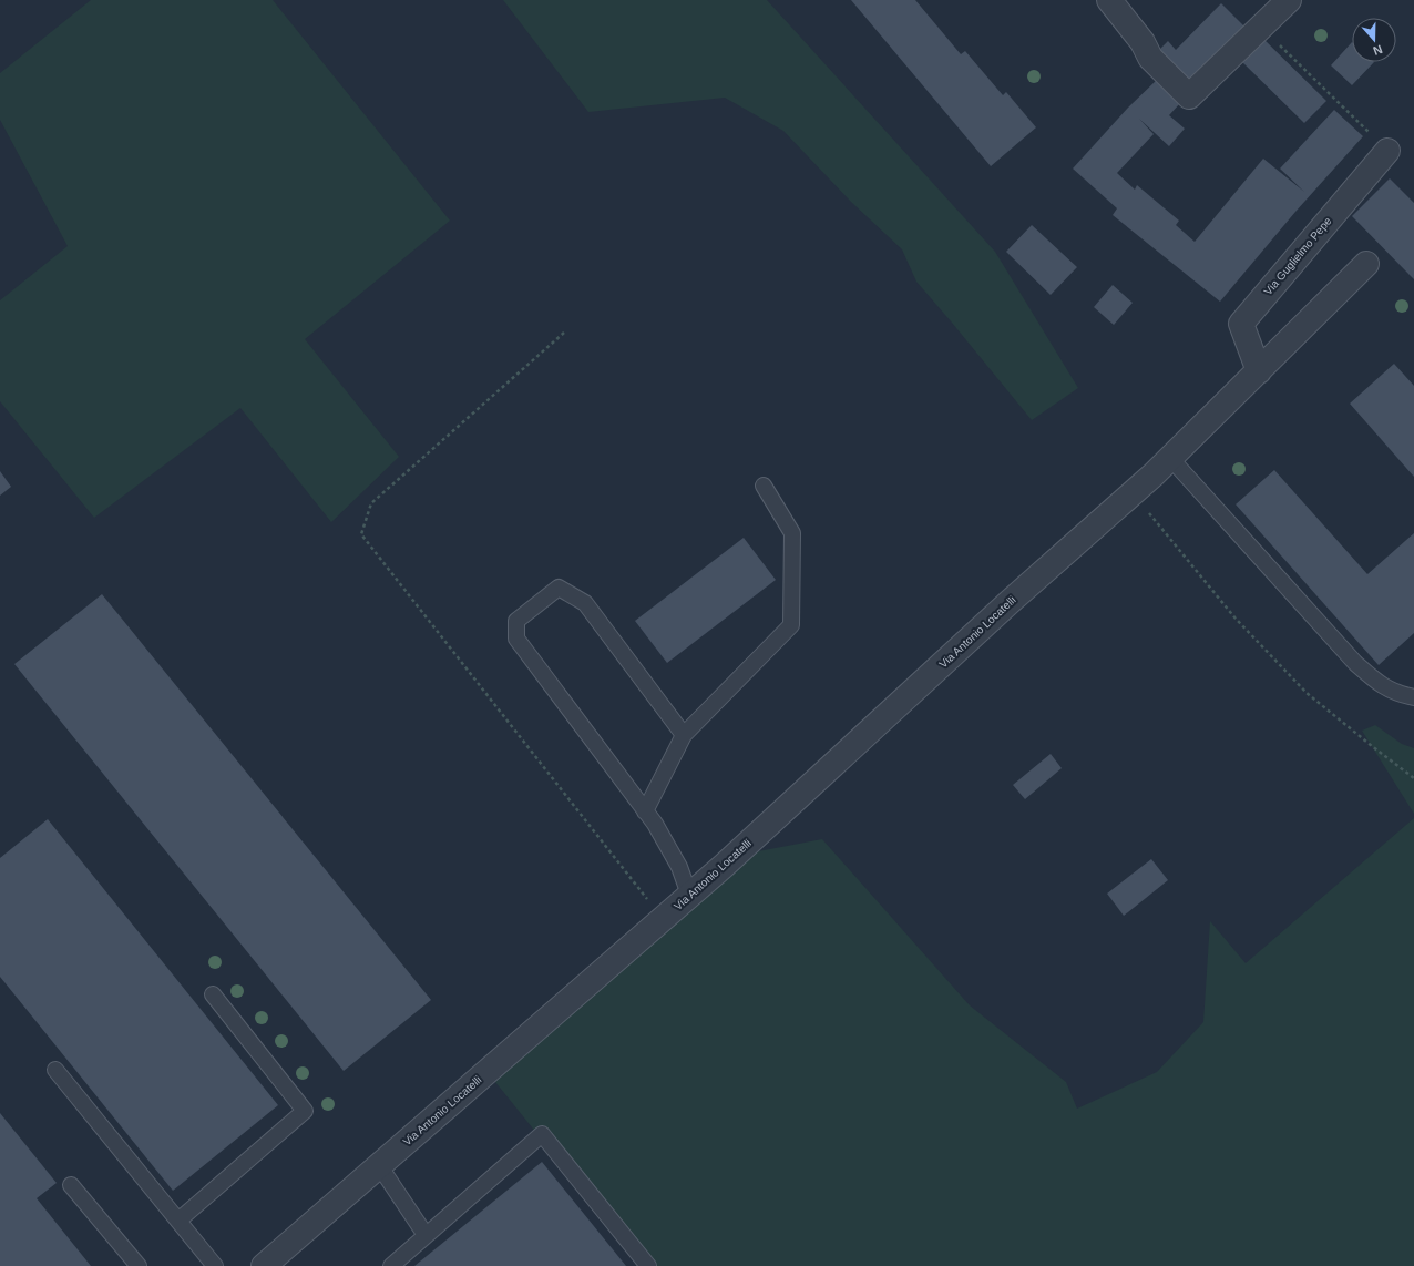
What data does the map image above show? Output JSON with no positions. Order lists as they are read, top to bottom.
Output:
{
  "streets": {
    "street": ["Via Guglielmo Pepe", "Via Antonio Locatelli"]
  },
  "north": "bottom"
}
